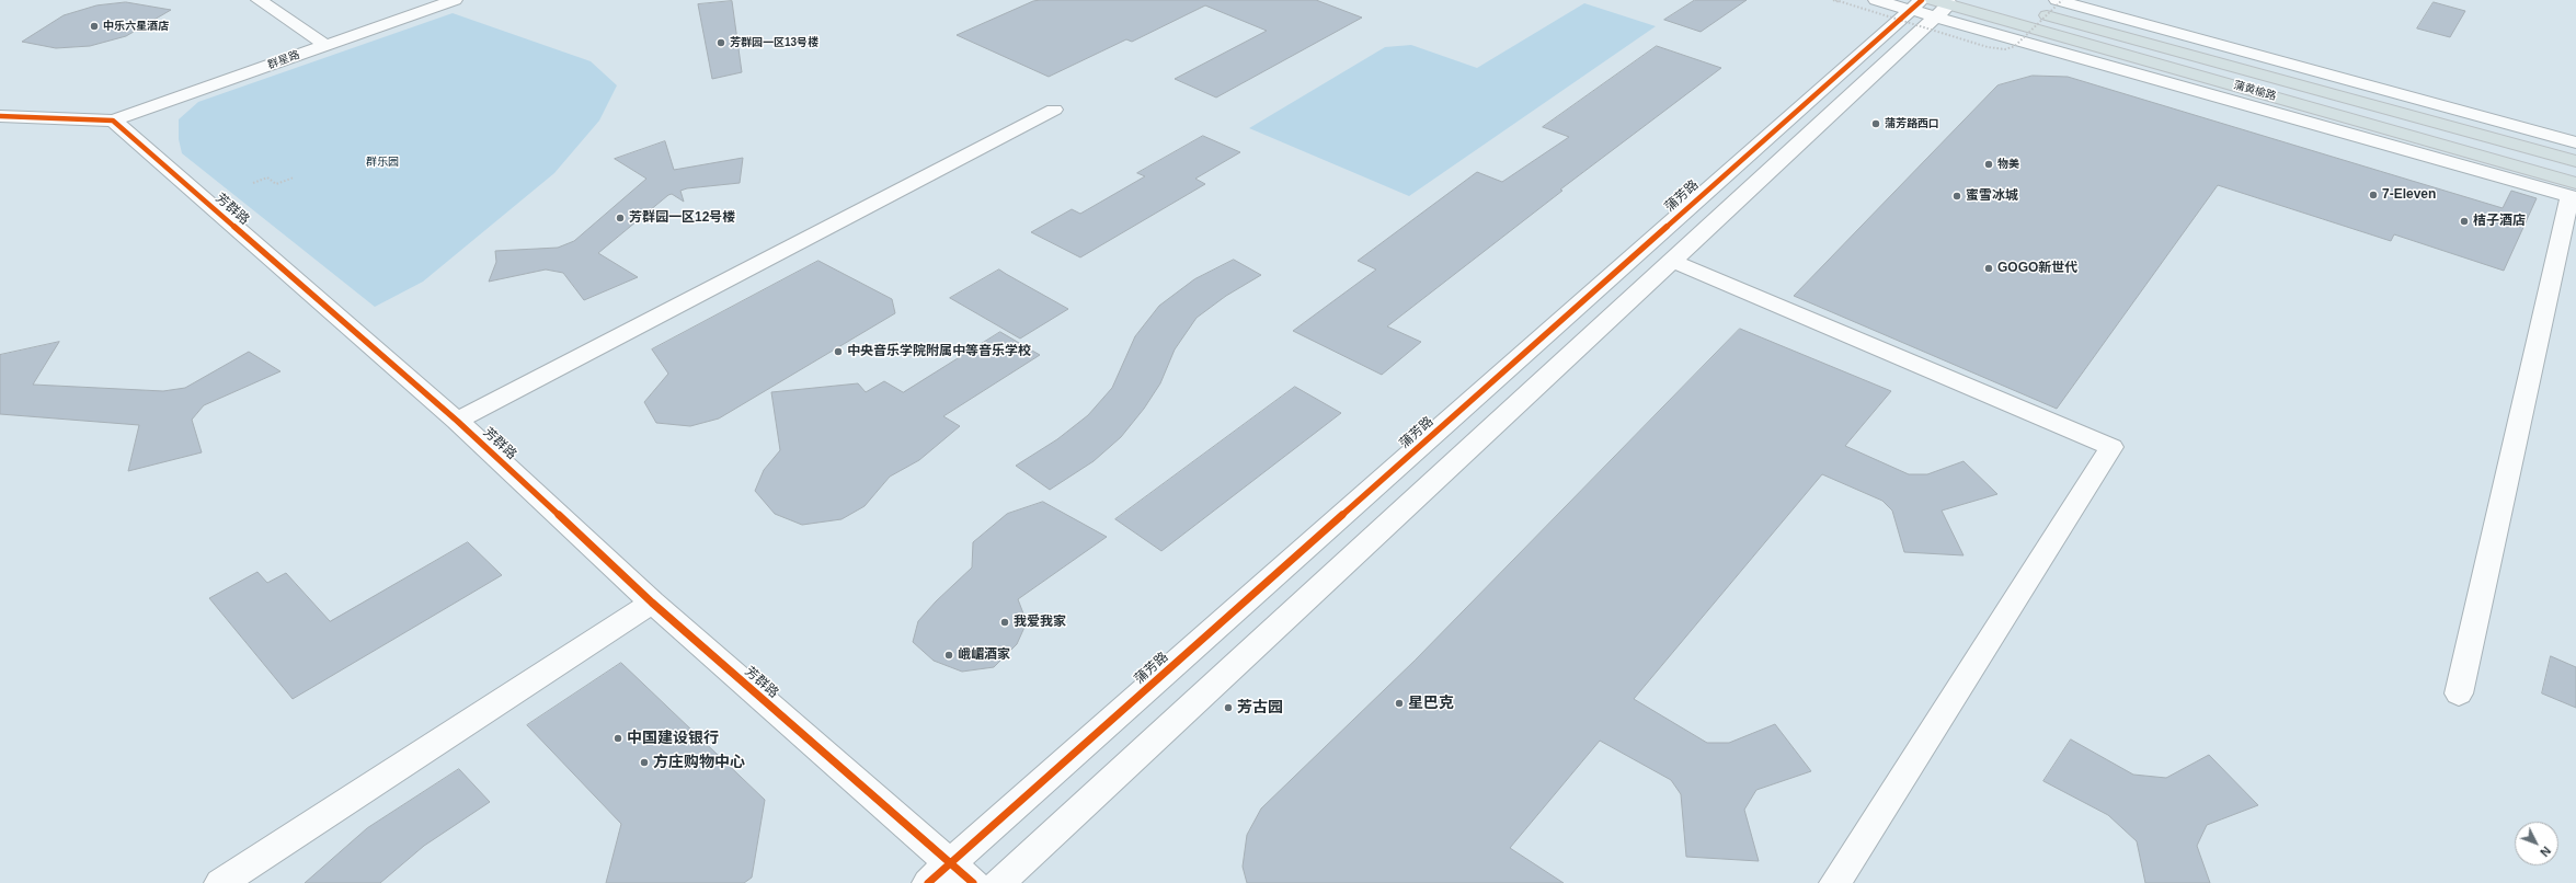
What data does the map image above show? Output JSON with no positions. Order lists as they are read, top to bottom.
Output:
{
  "streets": {
    "main road": ["蒲黄榆路"],
    "street": ["群星路", "蒲芳路", "芳群路"]
  },
  "crossings": [
    ["群星路", "芳群路"],
    ["蒲芳路", "芳群路"]
  ],
  "parks": ["群乐园"],
  "places": [
    "中乐六星酒店",
    "芳群园一区13号楼",
    "蒲芳路西口",
    "物美",
    "7-Eleven",
    "蜜雪冰城",
    "芳群园一区12号楼",
    "桔子酒店",
    "GOGO新世代",
    "中央音乐学院附属中等音乐学校",
    "我爱我家",
    "峨嵋酒家",
    "星巴克",
    "芳古园",
    "中国建设银行",
    "方庄购物中心"
  ],
  "north": "bottom right"
}
